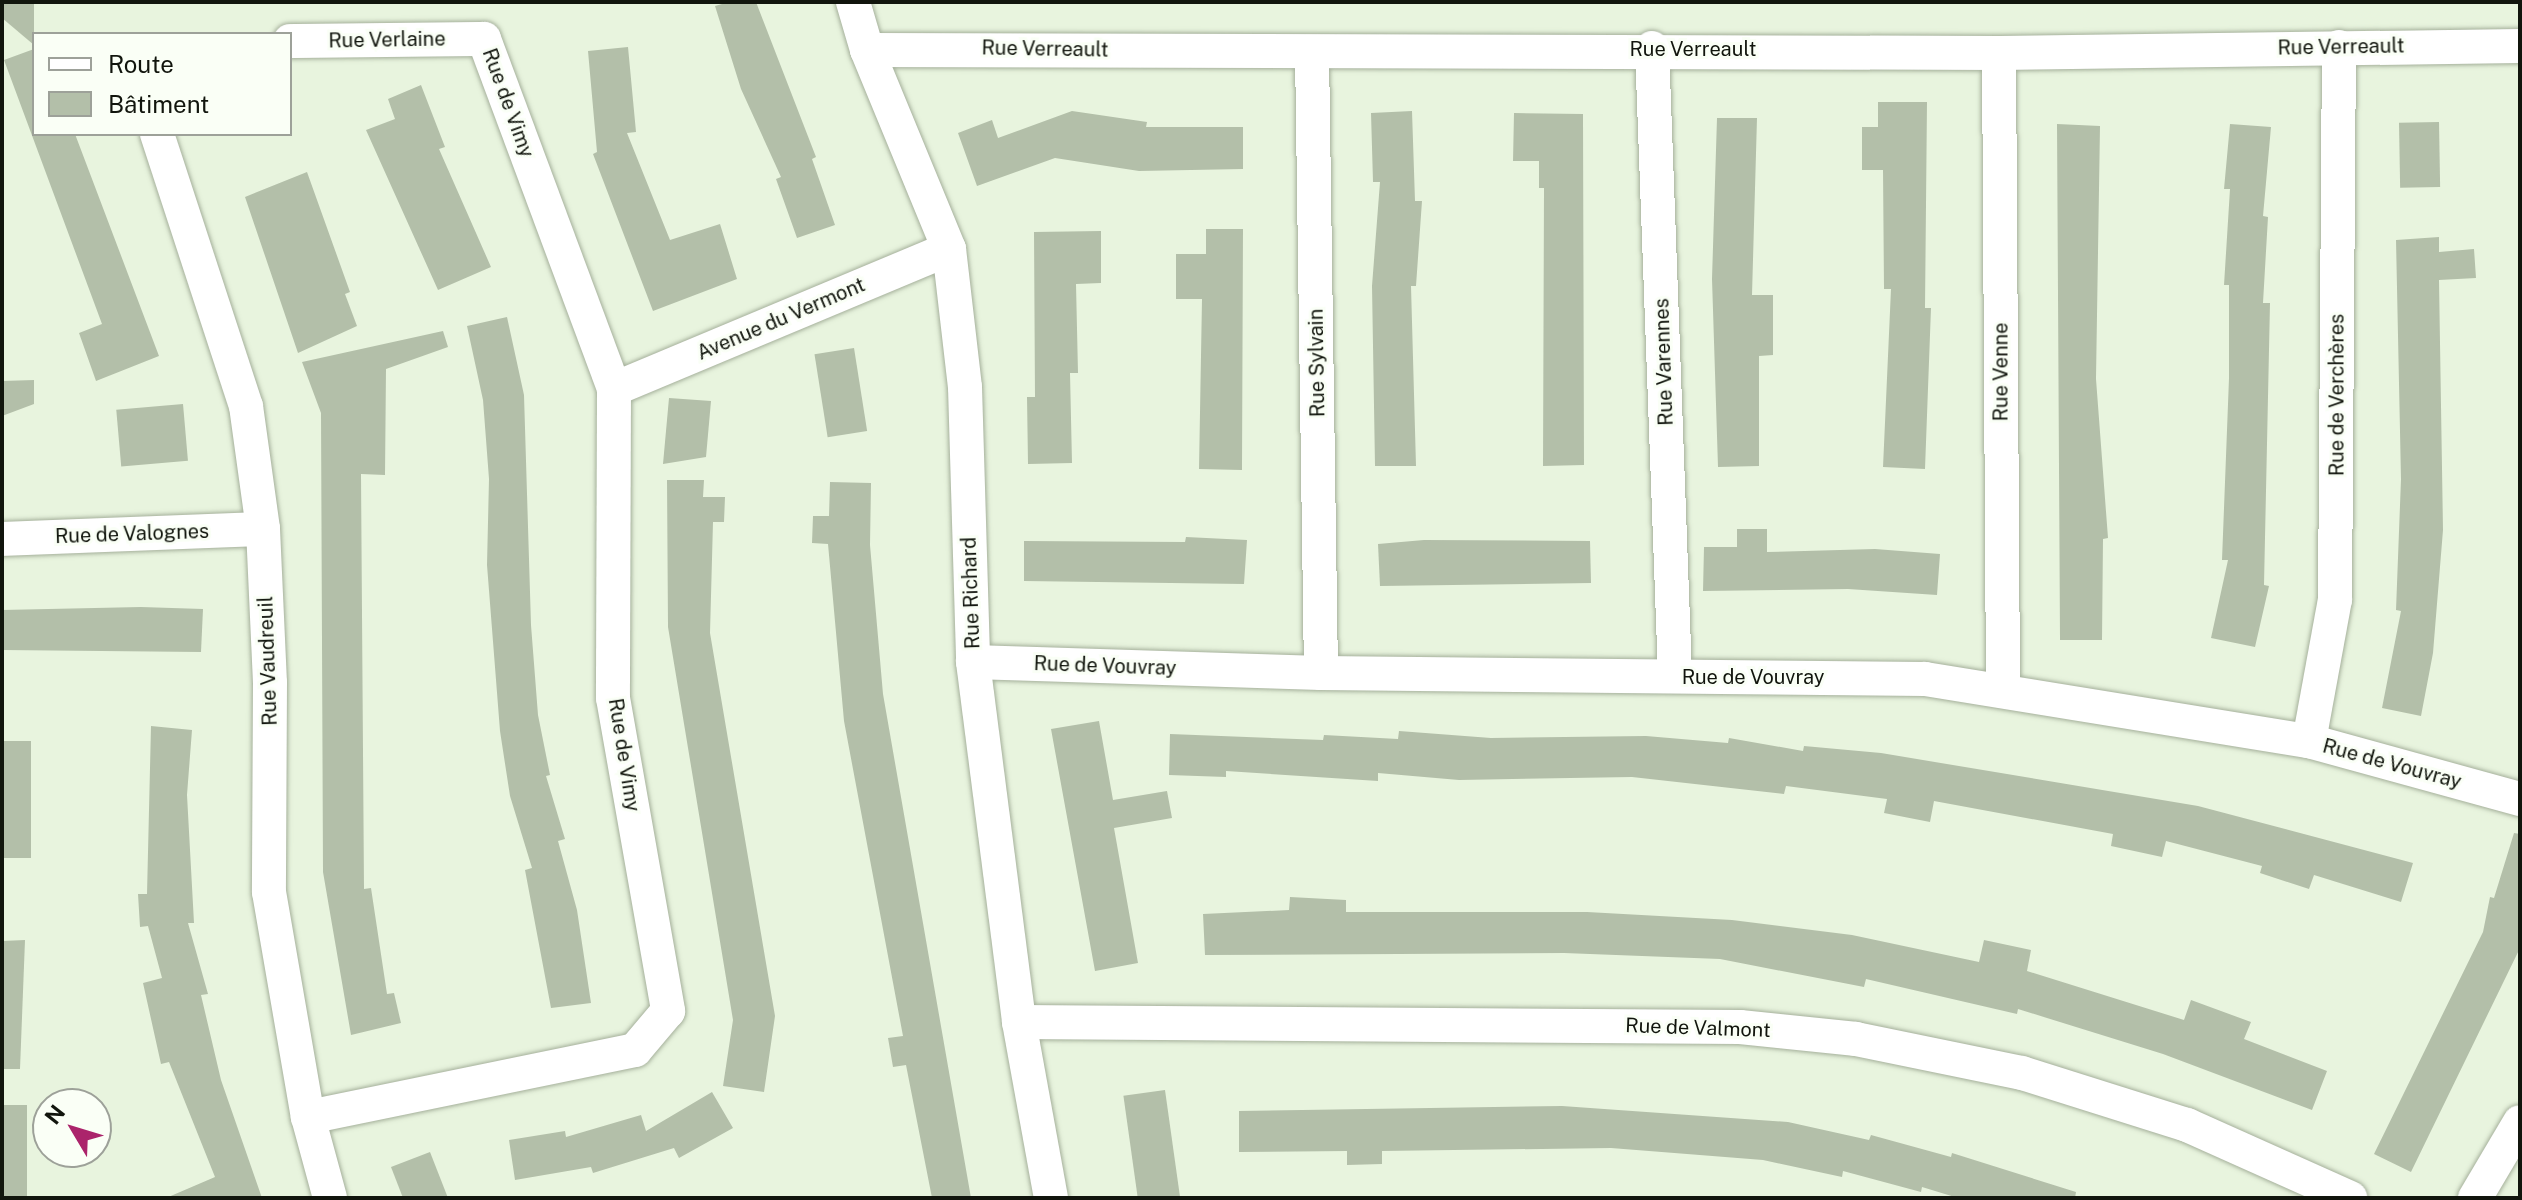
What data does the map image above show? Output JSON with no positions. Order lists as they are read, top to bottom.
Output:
{
  "streets": {
    "street": [
      "Rue Verlaine",
      "Rue Verreault",
      "Rue de Vimy",
      "Avenue du Vermont",
      "Rue Varennes",
      "Rue Sylvain",
      "Rue Venne",
      "Rue de Verchères",
      "Rue de Valognes",
      "Rue Richard",
      "Rue Vaudreuil",
      "Rue de Vouvray",
      "Rue de Valmont"
    ]
  },
  "crossings": [
    ["Rue Verlaine", "Rue de Vimy"],
    ["Rue Verreault", "Rue Varennes"],
    ["Rue Verreault", "Rue Sylvain"],
    ["Rue Verreault", "Rue Venne"],
    ["Rue Verreault", "Rue de Verchères"],
    ["Rue Verreault", "Rue Richard"],
    ["Rue de Vimy", "Avenue du Vermont"],
    ["Rue de Vimy", "Rue Vaudreuil"],
    ["Avenue du Vermont", "Rue Richard"],
    ["Rue Varennes", "Rue de Vouvray"],
    ["Rue Sylvain", "Rue de Vouvray"],
    ["Rue Venne", "Rue de Vouvray"],
    ["Rue de Verchères", "Rue de Vouvray"],
    ["Rue de Valognes", "Rue Vaudreuil"],
    ["Rue Richard", "Rue de Vouvray"],
    ["Rue Richard", "Rue de Valmont"]
  ],
  "legend": ["Route", "Bâtiment"],
  "north": "top left"
}
